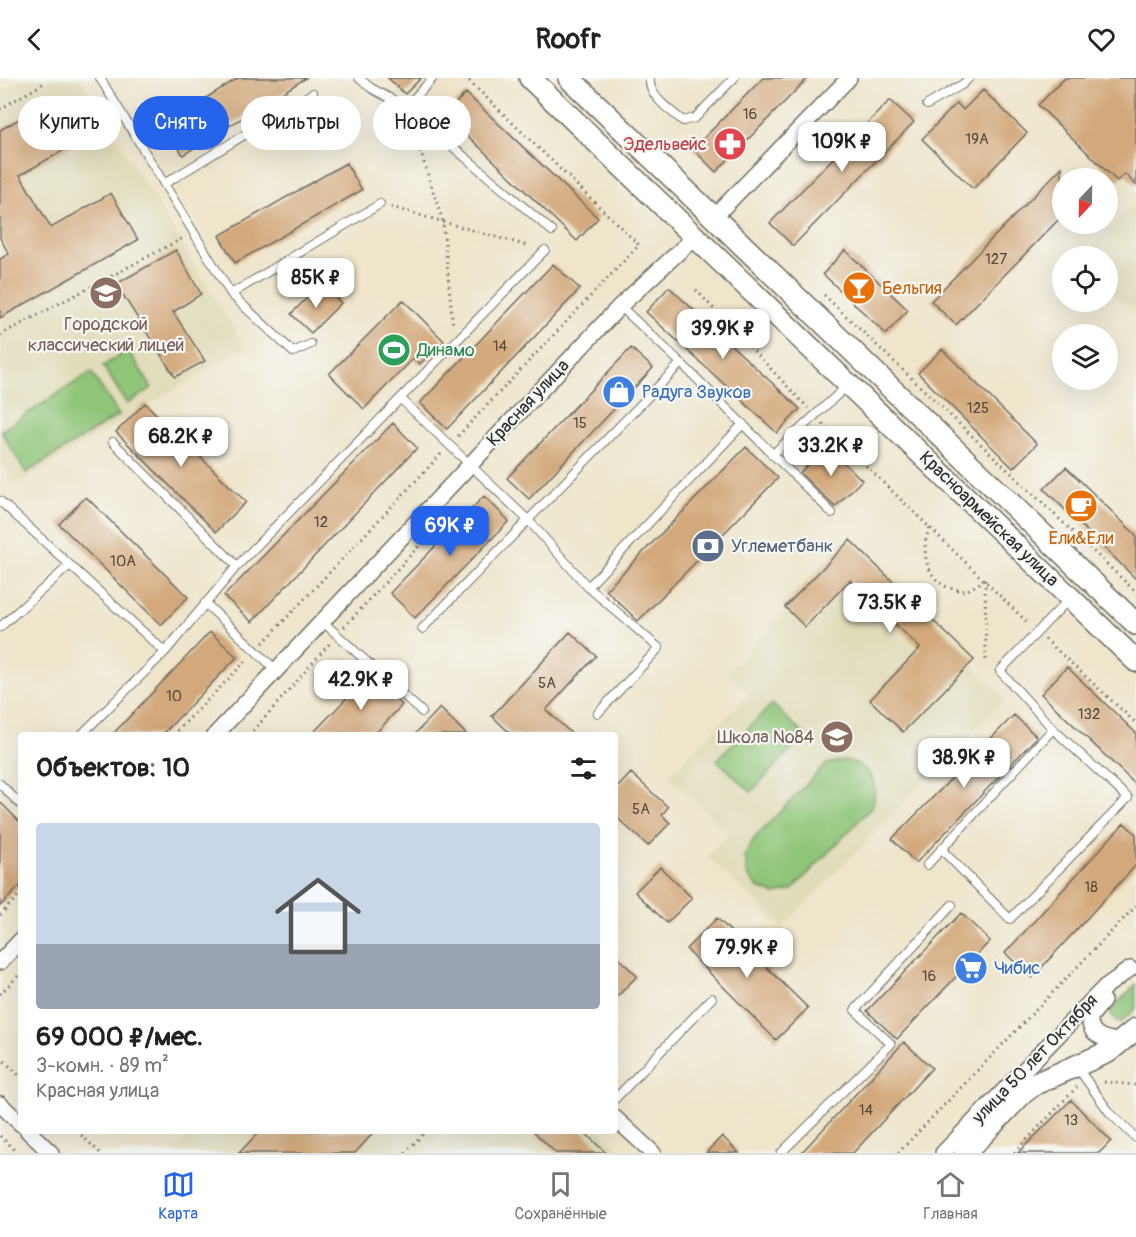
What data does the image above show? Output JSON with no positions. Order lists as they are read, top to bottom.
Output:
{
  "streets": {
    "main road": ["Красная улица", "Красноармейская улица", "улица 50 лет Октября"]
  },
  "crossings": [
    ["Красная улица", "Красноармейская улица"]
  ],
  "places": {
    "pharmacy": ["Эдельвейс"],
    "bar": ["Бельгия"],
    "school or university": ["Городской классический лицей", "Школа №84"],
    "sports": ["Динамо"],
    "shop": ["Радуга Звуков"],
    "cafe": ["Ели&Ели"],
    "bank": ["Углеметбанк"],
    "supermarket": ["Чибис"]
  },
  "house_numbers": [
    "16",
    "19А",
    "127",
    "14",
    "125",
    "15",
    "12",
    "10А",
    "5А",
    "10",
    "132",
    "5А",
    "18",
    "16",
    "14",
    "13"
  ],
  "north": "bottom",
  "page": {
    "header": "Roofr",
    "chip": [
      "Купить",
      "Снять",
      "Фильтры",
      "Новое"
    ],
    "price": [
      "109K ₽",
      "85K ₽",
      "39.9K ₽",
      "68.2K ₽",
      "33.2K ₽",
      "69K ₽",
      "73.5K ₽",
      "42.9K ₽",
      "38.9K ₽",
      "79.9K ₽"
    ],
    "heading": "Объектов: 10",
    "list": [
      {
        "name": "69 000 ₽/мес.",
        "note": "3-комн. · 89 m² · Красная улица"
      }
    ],
    "tabs": ["Карта", "Сохранённые", "Главная"]
  }
}
